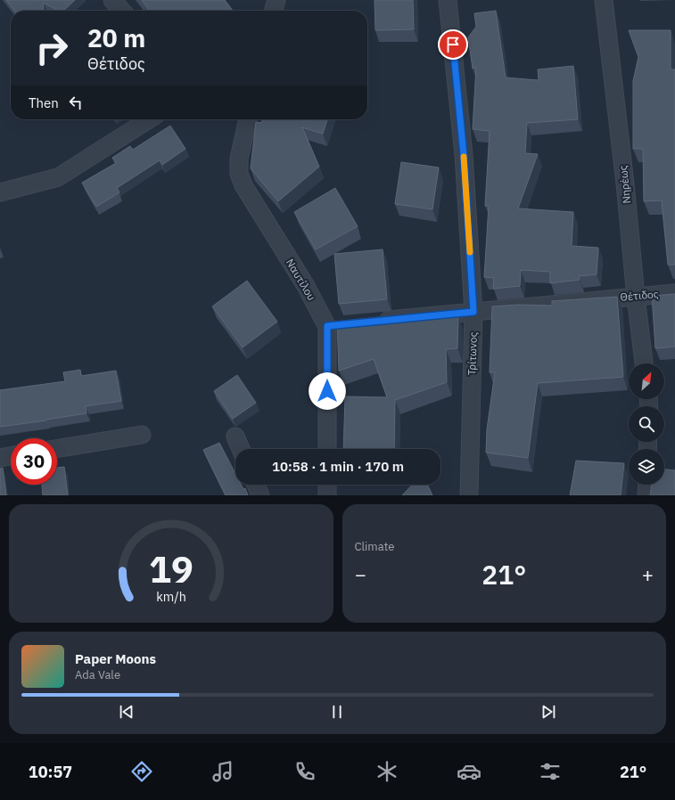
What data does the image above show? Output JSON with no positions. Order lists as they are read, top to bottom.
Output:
{
  "streets": {
    "street": [
      "Νηρέως",
      "Ναυτίλου",
      "Θέτιδος",
      "Τρίτωνος"
    ]
  },
  "crossings": [
    ["Νηρέως", "Θέτιδος"],
    ["Θέτιδος", "Τρίτωνος"]
  ],
  "north": "top right",
  "page": {
    "turn": ["20 m", "Θέτιδος"],
    "then": "Then",
    "limit": "30",
    "trip": "10:58 · 1 min · 170 m",
    "tile": "Climate",
    "heat": ["−", "21°", "+"],
    "song": ["Paper Moons", "Ada Vale"],
    "tabs": ["10:57", "21°"],
    "gauge": ["19", "km/h"]
  }
}
